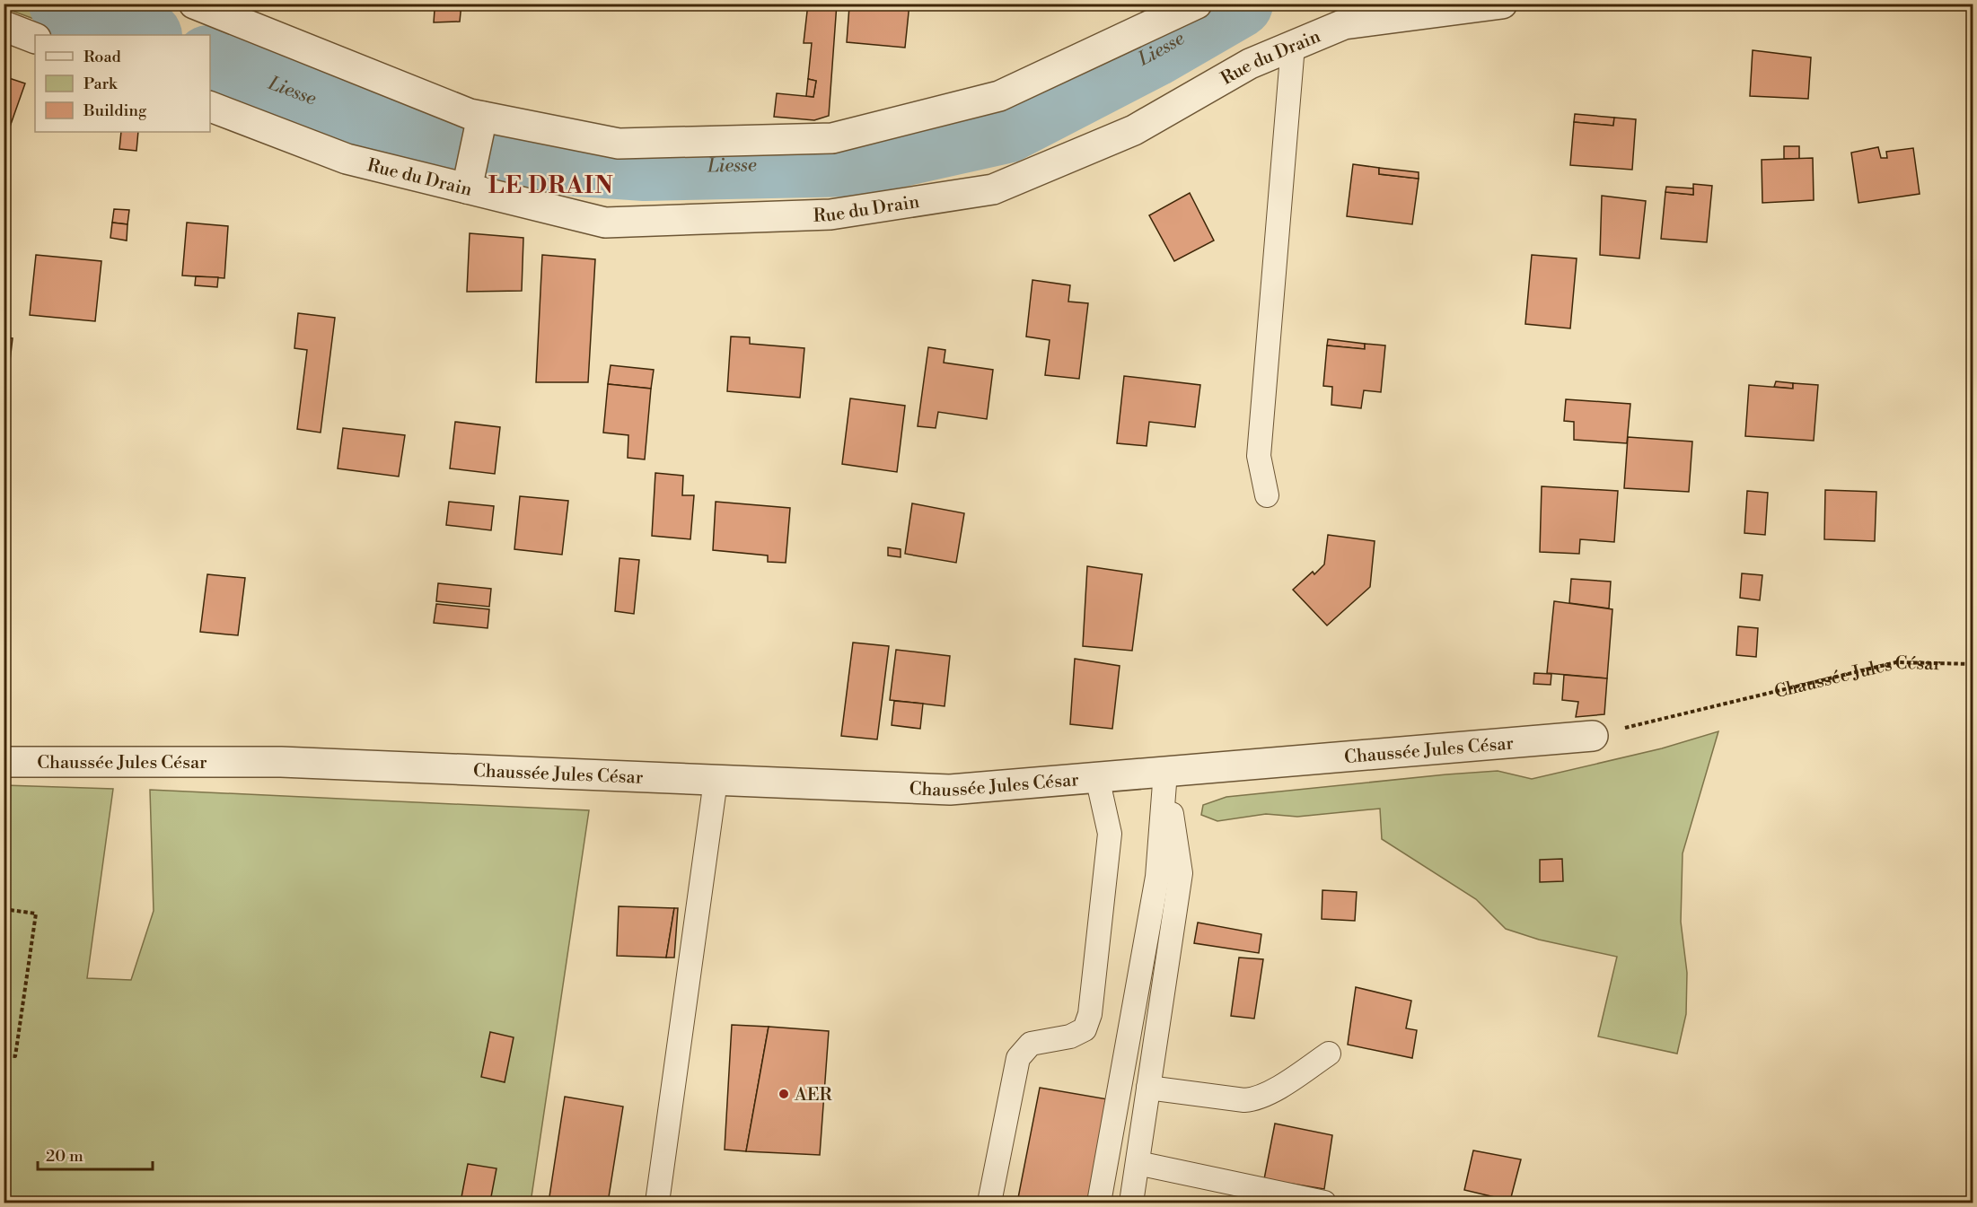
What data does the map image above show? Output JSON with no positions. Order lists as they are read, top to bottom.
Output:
{
  "streets": {
    "street": ["Rue du Drain", "Chaussée Jules César"]
  },
  "districts": ["LE DRAIN"],
  "water": ["Liesse"],
  "places": ["AER"],
  "legend": ["Road", "Park", "Building"],
  "scale_bar": "20 m"
}
